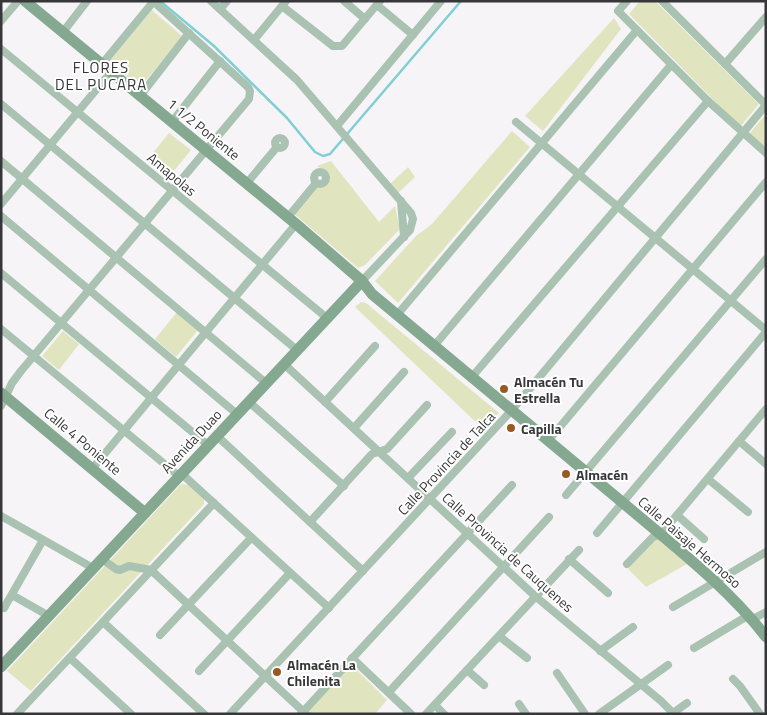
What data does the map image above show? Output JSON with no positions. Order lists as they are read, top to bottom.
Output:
{
  "streets": {
    "street": [
      "1 1/2 Poniente",
      "Amapolas",
      "Calle 4 Poniente",
      "Avenida Duao",
      "Calle Provincia de Talca",
      "Calle Paisaje Hermoso",
      "Calle Provincia de Cauquenes"
    ]
  },
  "crossings": [
    ["1 1/2 Poniente", "Avenida Duao"],
    ["1 1/2 Poniente", "Calle Paisaje Hermoso"],
    ["Amapolas", "Avenida Duao"],
    ["Calle 4 Poniente", "Avenida Duao"],
    ["Avenida Duao", "Calle Paisaje Hermoso"],
    ["Avenida Duao", "Calle Provincia de Cauquenes"],
    ["Calle Provincia de Talca", "Calle Paisaje Hermoso"],
    ["Calle Provincia de Talca", "Calle Provincia de Cauquenes"]
  ],
  "districts": ["FLORES DEL PUCARA"],
  "places": [
    "Almacén Tu Estrella",
    "Capilla",
    "Almacén",
    "Almacén La Chilenita"
  ]
}
